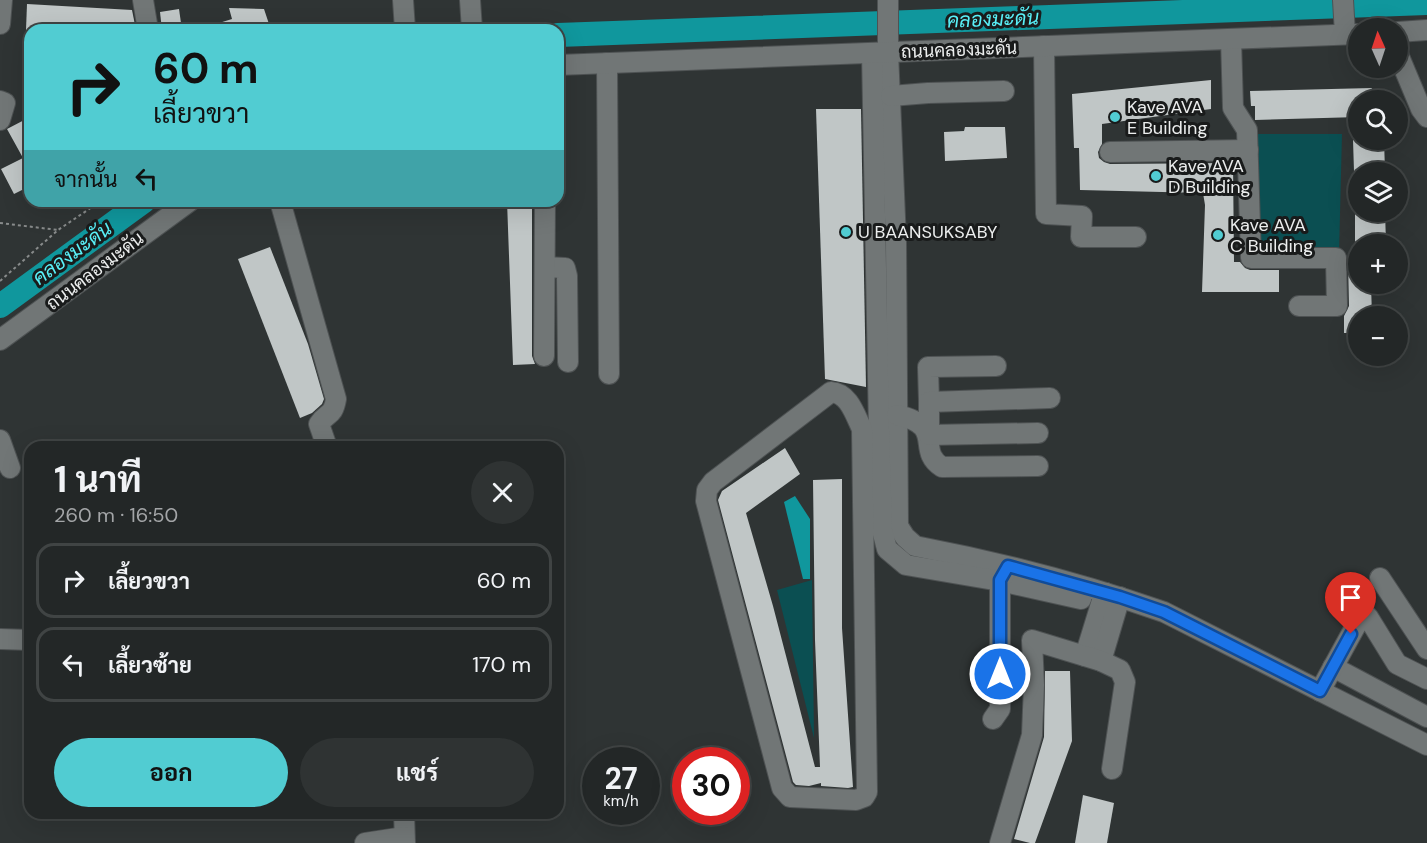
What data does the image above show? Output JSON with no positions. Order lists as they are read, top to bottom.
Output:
{
  "streets": {
    "street": ["ถนนคลองมะดัน"]
  },
  "water": ["คลองมะดัน"],
  "places": [
    "Kave AVA E Building",
    "Kave AVA D Building",
    "U BAANSUKSABY",
    "Kave AVA C Building"
  ],
  "north": "top",
  "page": {
    "map_buttons": ["+", "−"],
    "turn": ["60 m", "เลี้ยวขวา"],
    "then": "จากนั้น",
    "heading": ["1 นาที", "260 m · 16:50"],
    "list": [
      {
        "name": "เลี้ยวขวา",
        "value": "60 m"
      },
      {
        "name": "เลี้ยวซ้าย",
        "value": "170 m"
      }
    ],
    "buttons": ["ออก", "แชร์"],
    "speed": "27 km/h",
    "limit": "30"
  }
}
